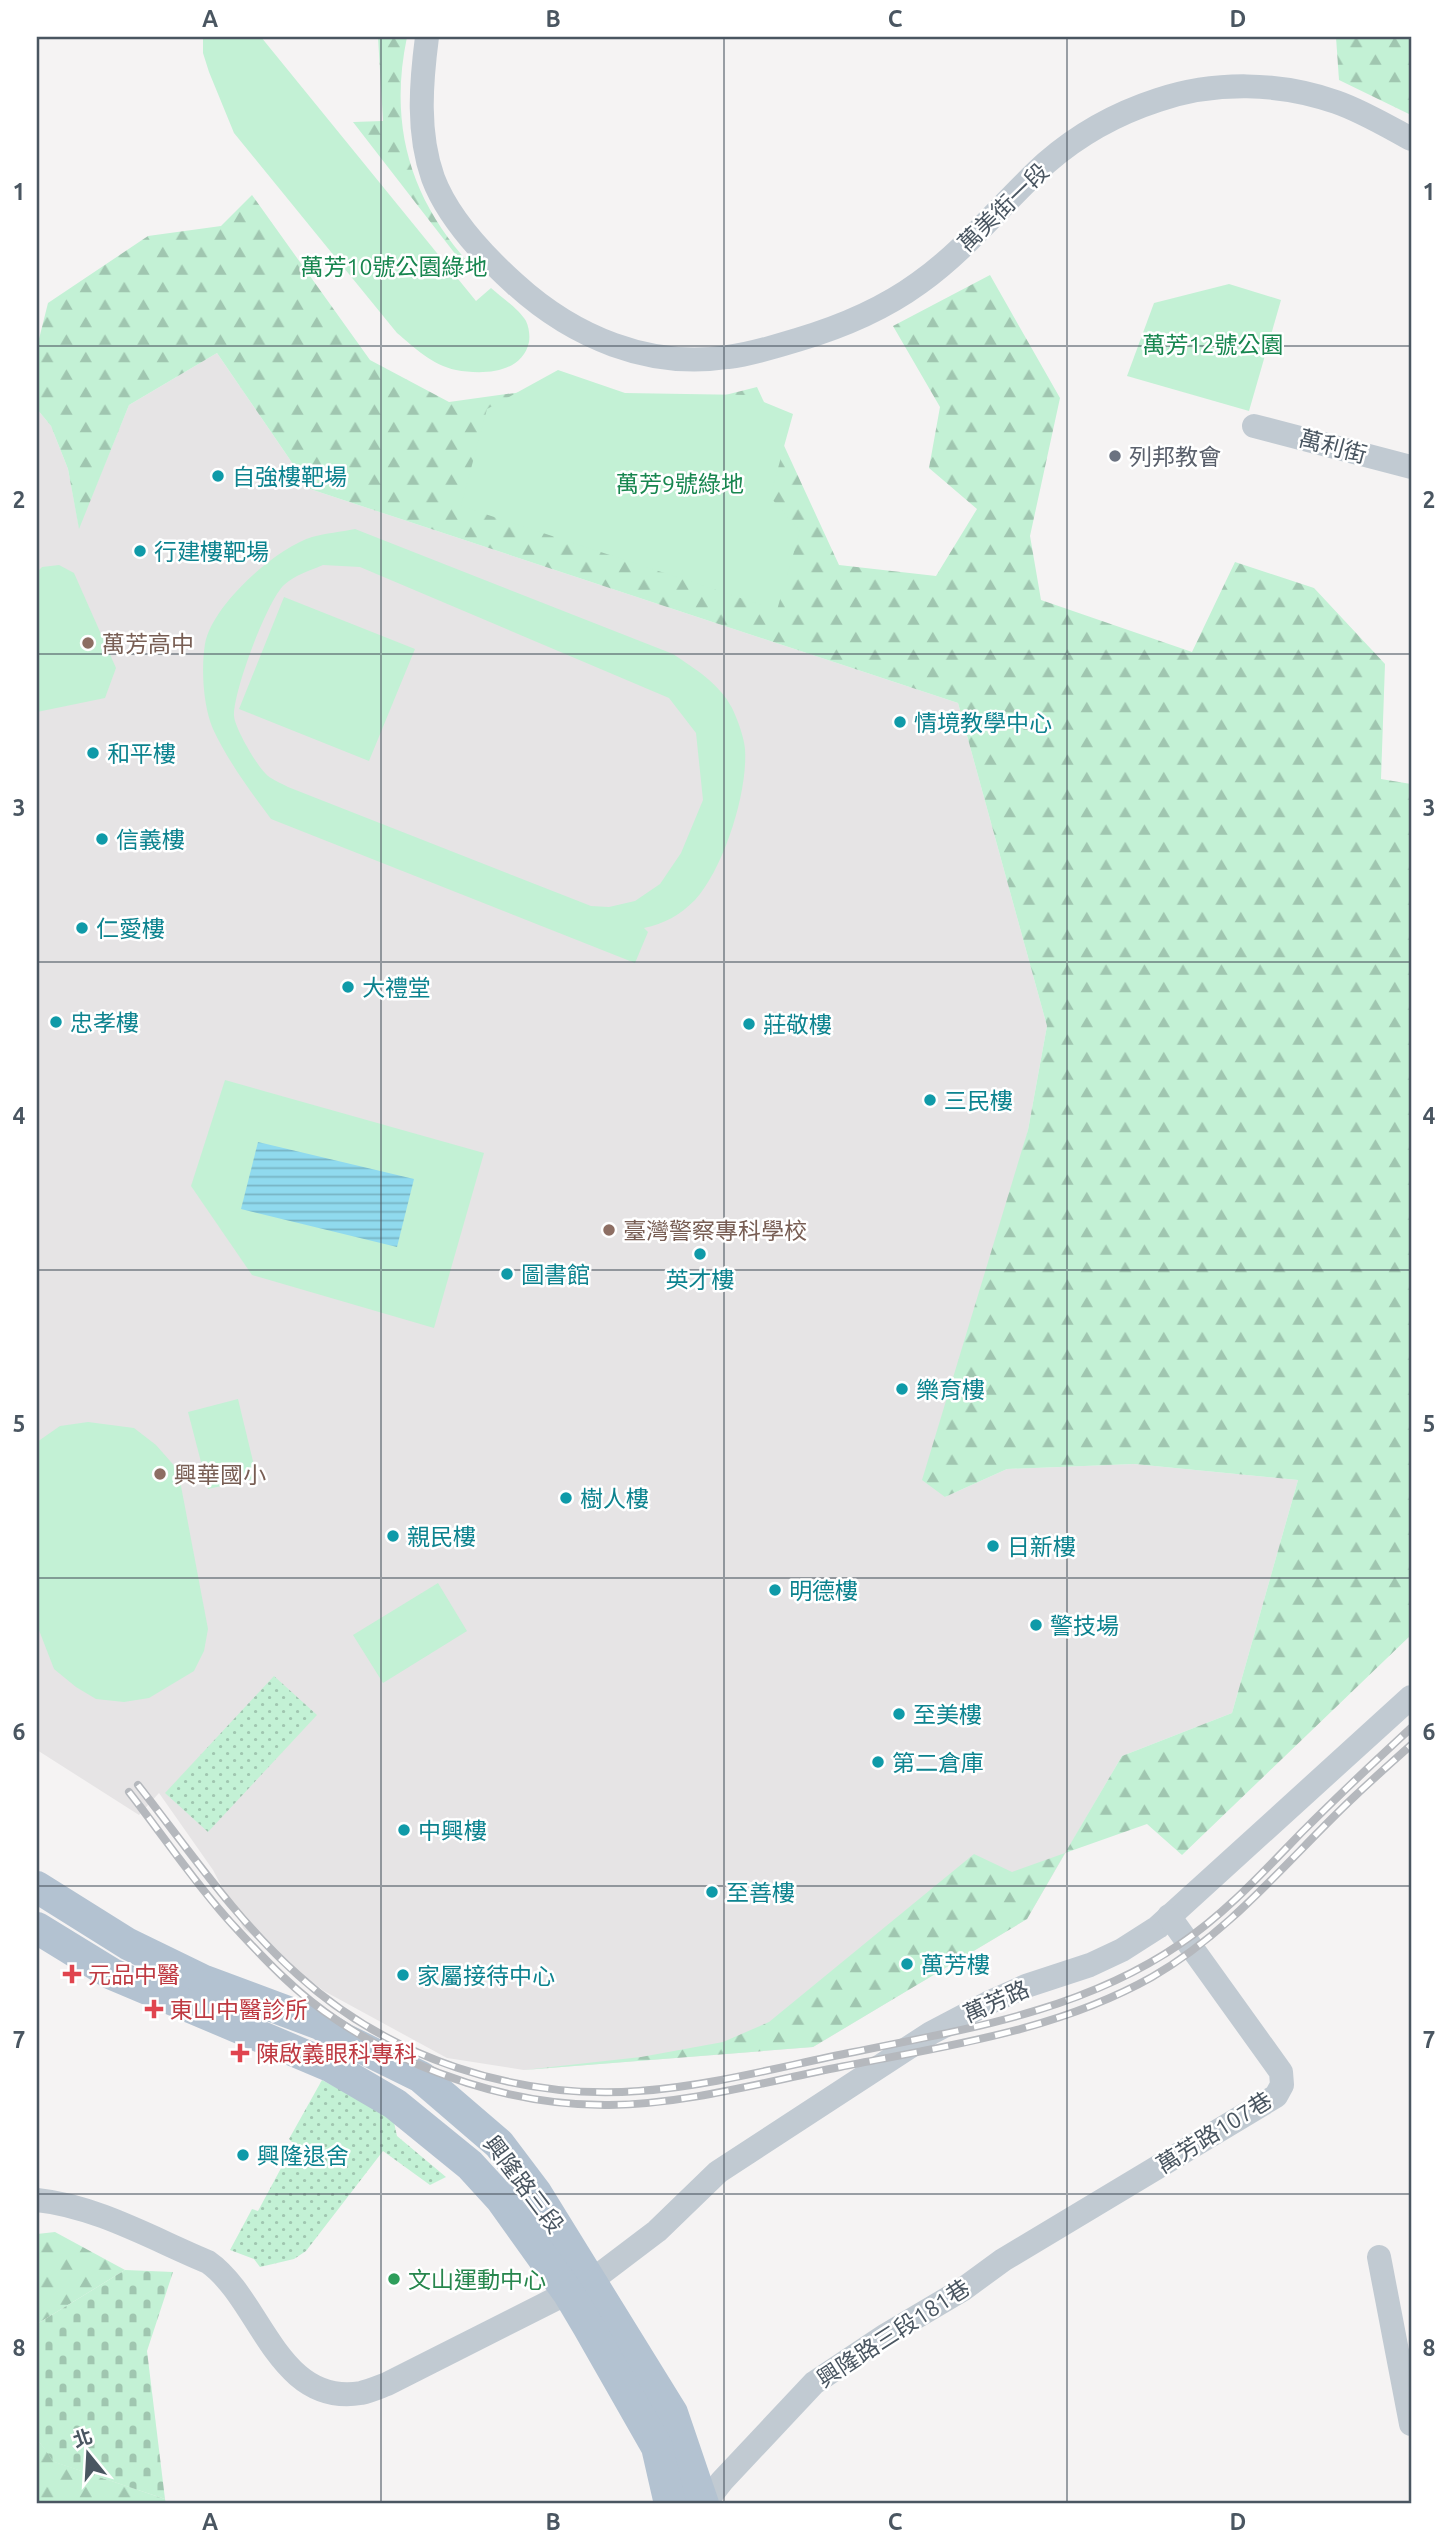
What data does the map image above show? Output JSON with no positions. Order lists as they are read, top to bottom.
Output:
{
  "streets": {
    "main road": ["興隆路三段"],
    "street": [
      "萬美街一段",
      "萬利街",
      "萬芳路",
      "萬芳路107巷",
      "興隆路三段181巷"
    ]
  },
  "crossings": [
    ["萬芳路", "萬芳路107巷"],
    ["萬芳路", "興隆路三段"],
    ["萬芳路107巷", "興隆路三段181巷"],
    ["興隆路三段", "興隆路三段181巷"]
  ],
  "parks": ["萬芳10號公園綠地", "萬芳12號公園", "萬芳9號綠地"],
  "places": {
    "other": [
      "列邦教會",
      "自強樓靶場",
      "行建樓靶場",
      "萬芳高中",
      "情境教學中心",
      "和平樓",
      "信義樓",
      "仁愛樓",
      "大禮堂",
      "忠孝樓",
      "莊敬樓",
      "三民樓",
      "臺灣警察專科學校",
      "英才樓",
      "圖書館",
      "樂育樓",
      "興華國小",
      "樹人樓",
      "親民樓",
      "日新樓",
      "明德樓",
      "警技場",
      "至美樓",
      "第二倉庫",
      "中興樓",
      "至善樓",
      "萬芳樓",
      "家屬接待中心",
      "興隆退舍",
      "文山運動中心"
    ],
    "health": ["元品中醫", "東山中醫診所", "陳啟義眼科專科"]
  },
  "north": "top",
  "grid": {
    "columns": [
      "A",
      "B",
      "C",
      "D"
    ],
    "rows": [
      "1",
      "2",
      "3",
      "4",
      "5",
      "6",
      "7",
      "8"
    ]
  }
}
